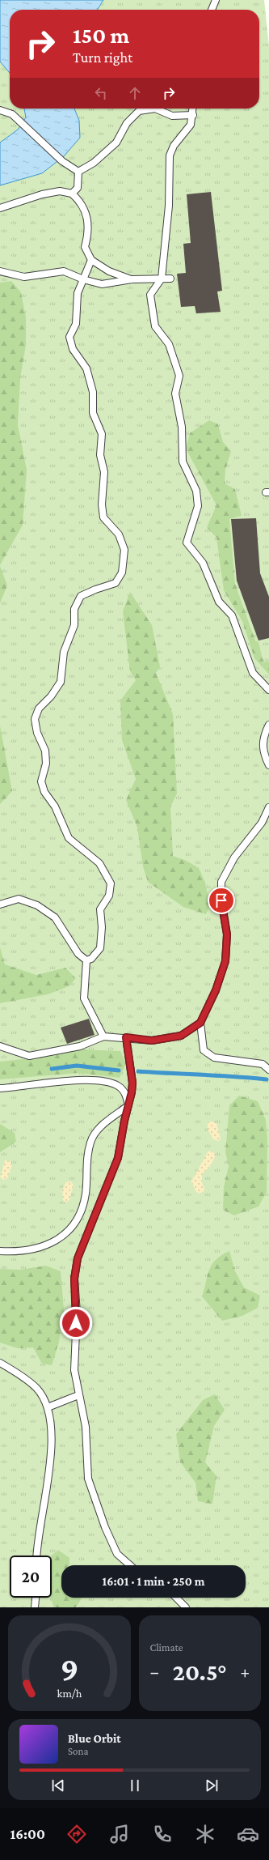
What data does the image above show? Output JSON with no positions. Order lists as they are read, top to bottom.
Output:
{
  "page": {
    "turn": ["150 m", "Turn right"],
    "limit": "20",
    "trip": "16:01 · 1 min · 250 m",
    "tile": "Climate",
    "heat": ["−", "20.5°", "+"],
    "song": ["Blue Orbit", "Sona"],
    "tabs": "16:00",
    "gauge": ["9", "km/h"]
  }
}
